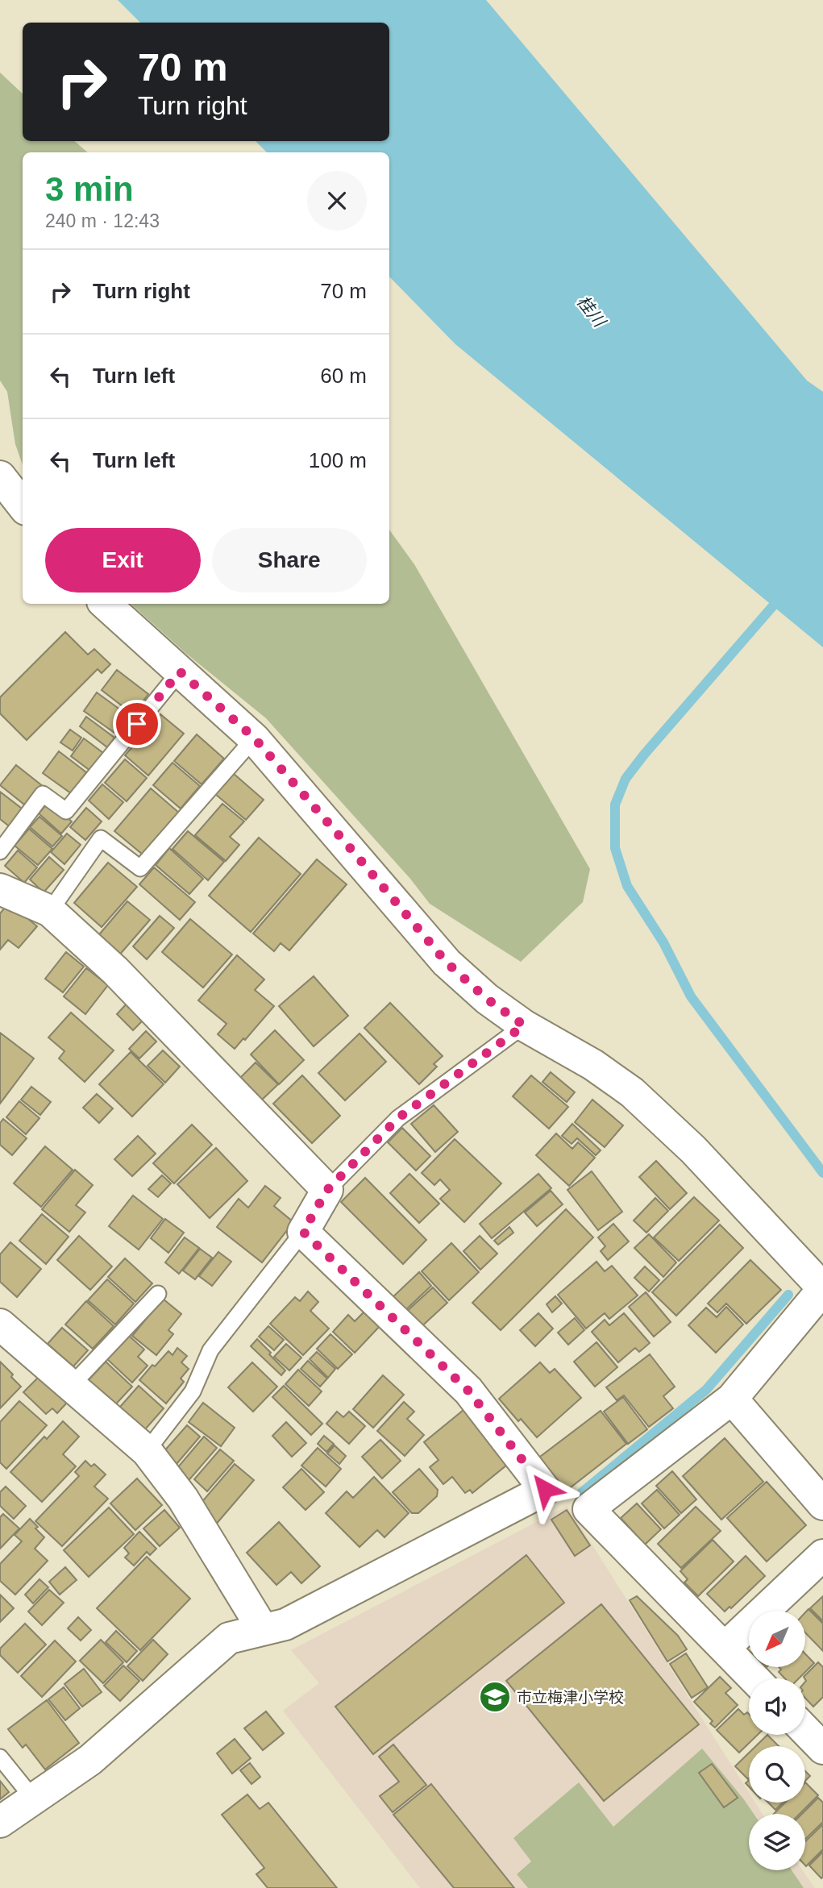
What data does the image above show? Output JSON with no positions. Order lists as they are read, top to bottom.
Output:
{
  "water": ["桂川"],
  "places": {
    "school or university": ["市立梅津小学校"]
  },
  "north": "bottom left",
  "page": {
    "turn": ["70 m", "Turn right"],
    "heading": ["3 min", "240 m · 12:43"],
    "list": [
      {
        "name": "Turn right",
        "value": "70 m"
      },
      {
        "name": "Turn left",
        "value": "60 m"
      },
      {
        "name": "Turn left",
        "value": "100 m"
      }
    ],
    "buttons": ["Exit", "Share"]
  }
}
